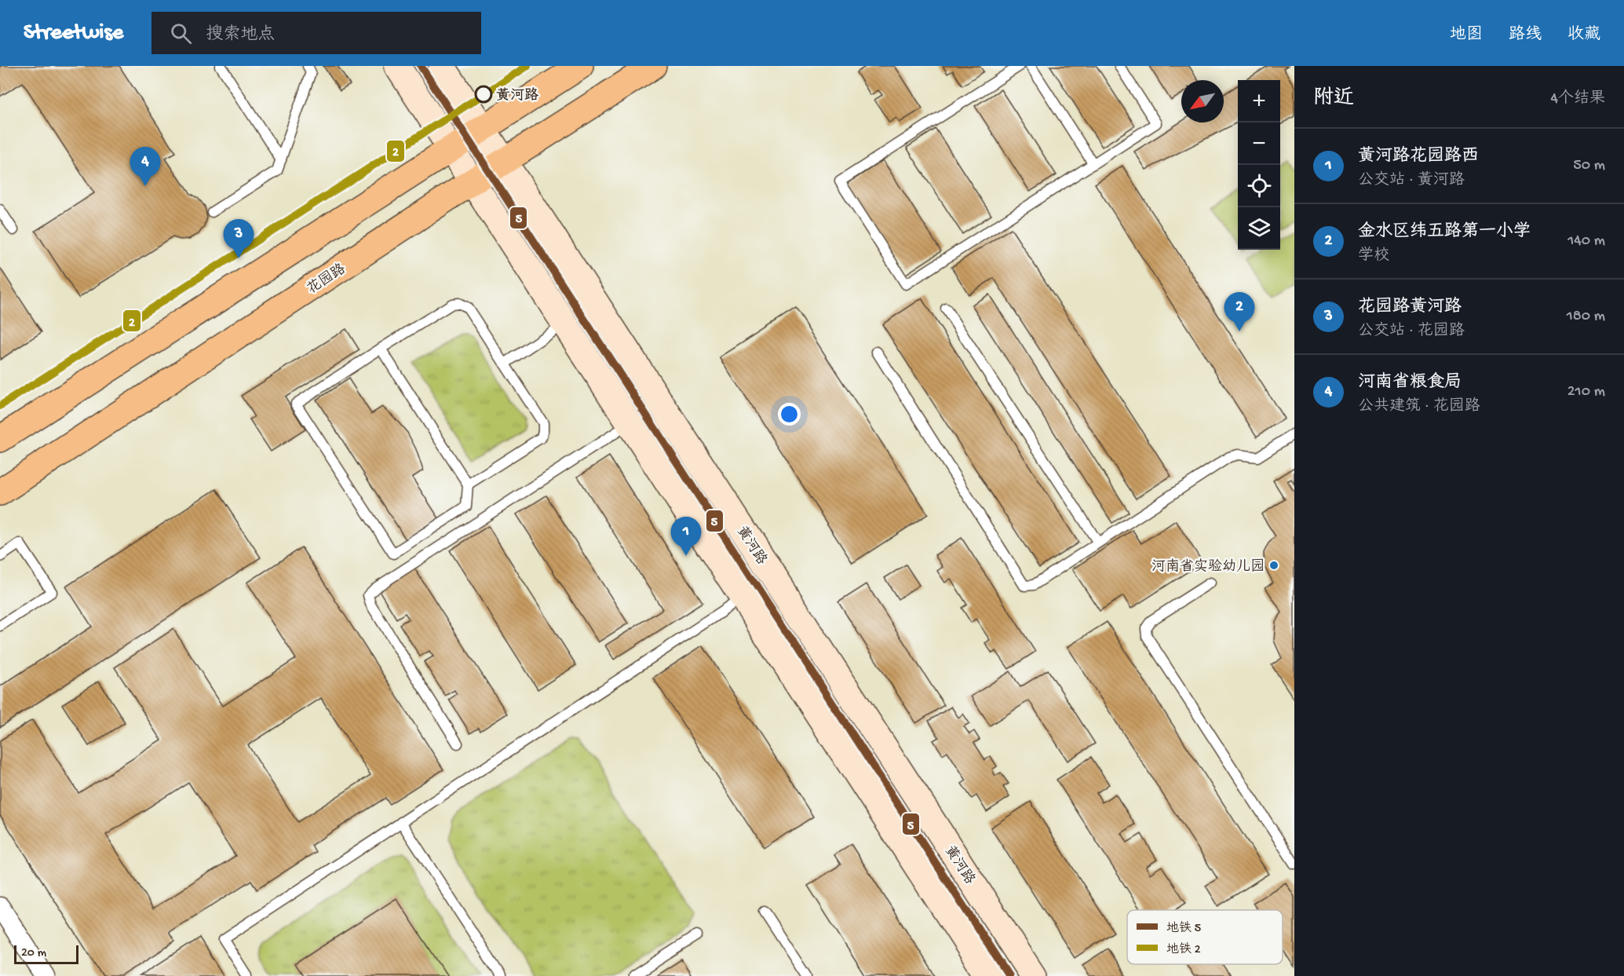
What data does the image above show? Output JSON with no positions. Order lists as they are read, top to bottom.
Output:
{
  "streets": {
    "main road": ["花园路", "黄河路"]
  },
  "crossings": [
    ["花园路", "黄河路"]
  ],
  "places": ["黄河路", "河南省实验幼儿园"],
  "lines": ["metro line 5", "metro line 2"],
  "legend": ["地铁 5", "地铁 2"],
  "scale_bar": "20 m",
  "north": "bottom left",
  "page": {
    "header": "Streetwise",
    "search": "搜索地点",
    "nav": ["地图", "路线", "收藏"],
    "heading": ["附近", "4个结果"],
    "map_buttons": ["+", "−"],
    "list": [
      {
        "mark": "1",
        "name": "黄河路花园路西",
        "note": "公交站 · 黄河路",
        "value": "50 m"
      },
      {
        "mark": "2",
        "name": "金水区纬五路第一小学",
        "note": "学校",
        "value": "140 m"
      },
      {
        "mark": "3",
        "name": "花园路黄河路",
        "note": "公交站 · 花园路",
        "value": "180 m"
      },
      {
        "mark": "4",
        "name": "河南省粮食局",
        "note": "公共建筑 · 花园路",
        "value": "210 m"
      }
    ],
    "pins": [
      "4",
      "3",
      "2",
      "1"
    ],
    "scale": "20 m"
  }
}
